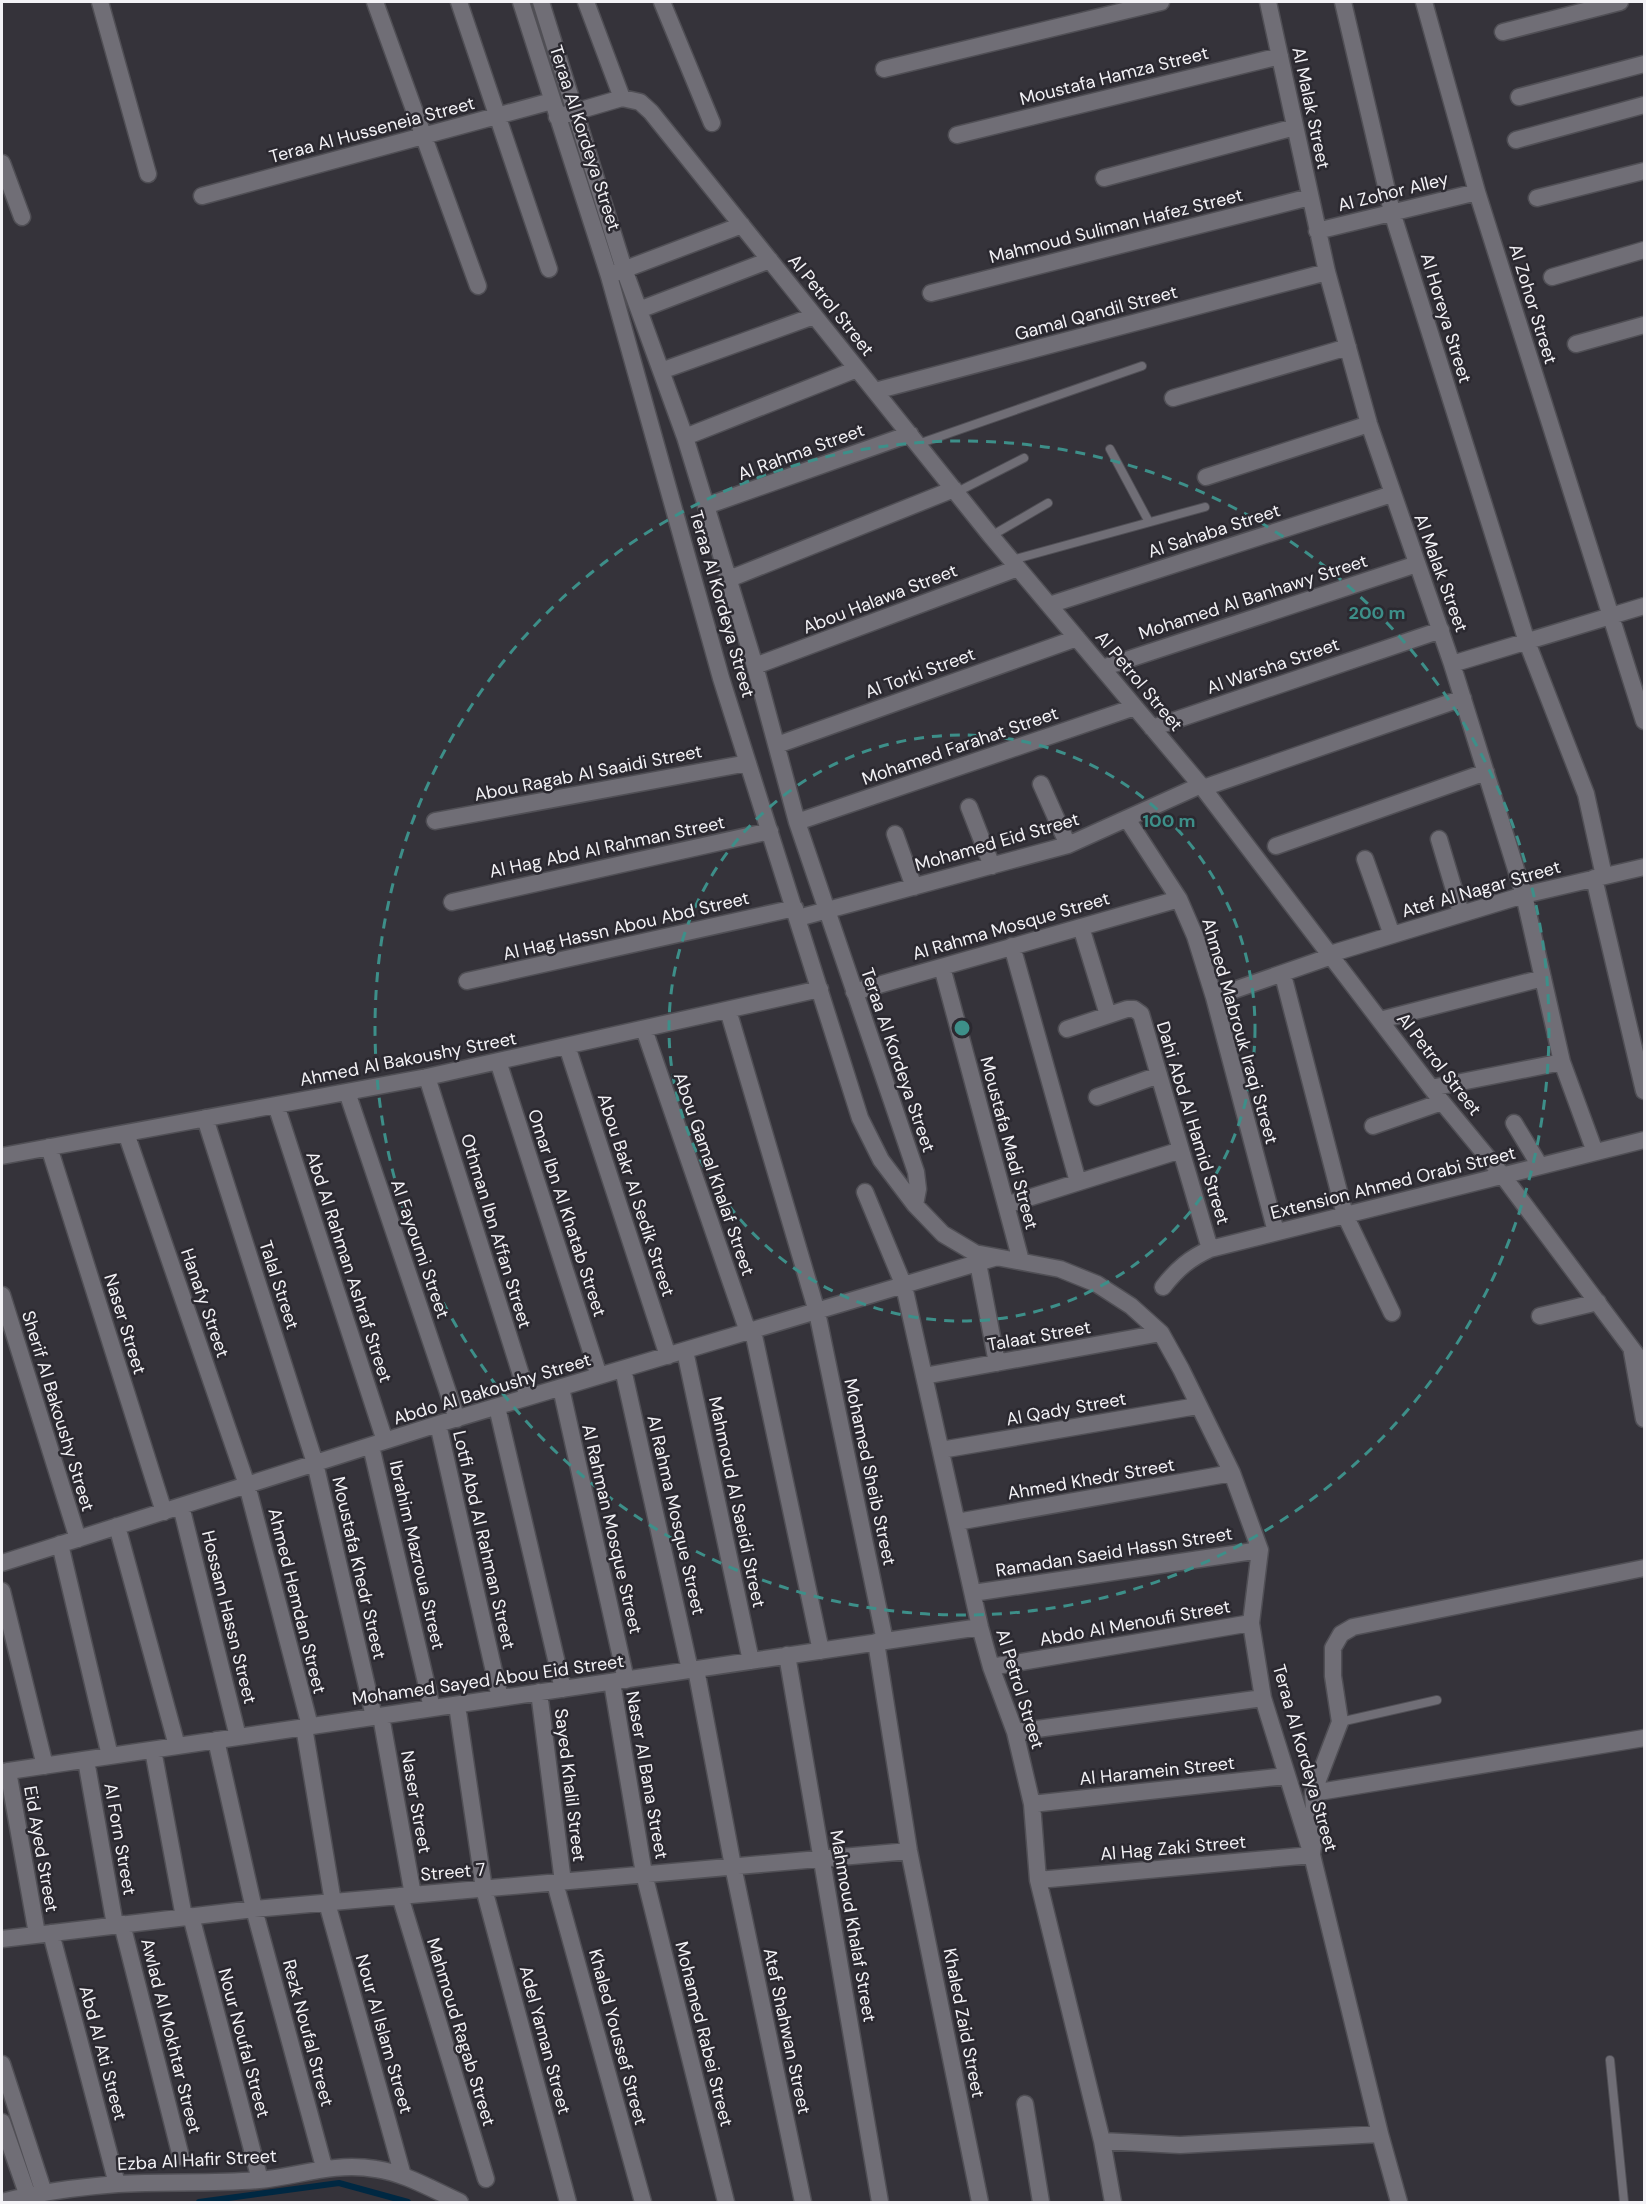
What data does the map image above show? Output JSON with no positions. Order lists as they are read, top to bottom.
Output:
{
  "streets": {
    "street": [
      "Moustafa Hamza Street",
      "Al Malak Street",
      "Teraa Al Husseneia Street",
      "Teraa Al Kordeya Street",
      "Al Zohor Alley",
      "Mahmoud Suliman Hafez Street",
      "Al Zohor Street",
      "Al Petrol Street",
      "Gamal Qandil Street",
      "Al Horeya Street",
      "Al Rahma Street",
      "Al Sahaba Street",
      "Mohamed Al Banhawy Street",
      "Abou Halawa Street",
      "Al Warsha Street",
      "Al Torki Street",
      "Mohamed Farahat Street",
      "Abou Ragab Al Saaidi Street",
      "Mohamed Eid Street",
      "Al Hag Abd Al Rahman Street",
      "Atef Al Nagar Street",
      "Al Hag Hassn Abou Abd Street",
      "Al Rahma Mosque Street",
      "Ahmed Mabrouk Iraqi Street",
      "Ahmed Al Bakoushy Street",
      "Dahi Abd Al Hamid Street",
      "Moustafa Madi Street",
      "Abou Gamal Khalaf Street",
      "Extension Ahmed Orabi Street",
      "Abou Bakr Al Sedik Street",
      "Omar Ibn Al Khatab Street",
      "Othman Ibn Affan Street",
      "Al Fayoumi Street",
      "Abd Al Rahman Ashraf Street",
      "Talal Street",
      "Hanafy Street",
      "Naser Street",
      "Talaat Street",
      "Abdo Al Bakoushy Street",
      "Al Qady Street",
      "Sherif Al Bakoushy Street",
      "Mohamed Sheib Street",
      "Ahmed Khedr Street",
      "Mahmoud Al Saeidi Street",
      "Al Rahman Mosque Street",
      "Lotfi Abd Al Rahman Street",
      "Ramadan Saeid Hassn Street",
      "Ibrahim Mazroua Street",
      "Moustafa Khedr Street",
      "Ahmed Hemdan Street",
      "Hossam Hassn Street",
      "Abdo Al Menoufi Street",
      "Mohamed Sayed Abou Eid Street",
      "Al Haramein Street",
      "Naser Al Bana Street",
      "Sayed Khalil Street",
      "Al Forn Street",
      "Al Hag Zaki Street",
      "Eid Ayed Street",
      "Street 7",
      "Mahmoud Khalaf Street",
      "Khaled Zaid Street",
      "Atef Shahwan Street",
      "Mahmoud Ragab Street",
      "Rezk Noufal Street",
      "Nour Al Islam Street",
      "Mohamed Rabei Street",
      "Awlad Al Mokhtar Street",
      "Khaled Youssef Street",
      "Adel Yaman Street",
      "Nour Noufal Street",
      "Abd Al Ati Street",
      "Ezba Al Hafir Street"
    ]
  },
  "crossings": [
    ["Moustafa Hamza Street", "Al Malak Street"],
    ["Al Malak Street", "Al Zohor Alley"],
    ["Al Malak Street", "Mahmoud Suliman Hafez Street"],
    ["Al Malak Street", "Gamal Qandil Street"],
    ["Al Malak Street", "Al Sahaba Street"],
    ["Al Malak Street", "Mohamed Al Banhawy Street"],
    ["Al Malak Street", "Al Warsha Street"],
    ["Al Malak Street", "Mohamed Eid Street"],
    ["Al Malak Street", "Atef Al Nagar Street"],
    ["Al Malak Street", "Extension Ahmed Orabi Street"],
    ["Teraa Al Husseneia Street", "Teraa Al Kordeya Street"],
    ["Teraa Al Kordeya Street", "Al Rahma Street"],
    ["Teraa Al Kordeya Street", "Abou Halawa Street"],
    ["Teraa Al Kordeya Street", "Al Torki Street"],
    ["Teraa Al Kordeya Street", "Mohamed Farahat Street"],
    ["Teraa Al Kordeya Street", "Abou Ragab Al Saaidi Street"],
    ["Teraa Al Kordeya Street", "Mohamed Eid Street"],
    ["Teraa Al Kordeya Street", "Al Hag Abd Al Rahman Street"],
    ["Teraa Al Kordeya Street", "Al Hag Hassn Abou Abd Street"],
    ["Teraa Al Kordeya Street", "Al Rahma Mosque Street"],
    ["Teraa Al Kordeya Street", "Ahmed Al Bakoushy Street"],
    ["Teraa Al Kordeya Street", "Moustafa Madi Street"],
    ["Teraa Al Kordeya Street", "Talaat Street"],
    ["Teraa Al Kordeya Street", "Abdo Al Bakoushy Street"],
    ["Teraa Al Kordeya Street", "Al Qady Street"],
    ["Teraa Al Kordeya Street", "Ahmed Khedr Street"],
    ["Teraa Al Kordeya Street", "Ramadan Saeid Hassn Street"],
    ["Teraa Al Kordeya Street", "Abdo Al Menoufi Street"],
    ["Teraa Al Kordeya Street", "Al Haramein Street"],
    ["Teraa Al Kordeya Street", "Al Hag Zaki Street"],
    ["Al Zohor Alley", "Al Zohor Street"],
    ["Al Zohor Alley", "Al Horeya Street"],
    ["Al Petrol Street", "Gamal Qandil Street"],
    ["Al Petrol Street", "Al Rahma Street"],
    ["Al Petrol Street", "Al Sahaba Street"],
    ["Al Petrol Street", "Mohamed Al Banhawy Street"],
    ["Al Petrol Street", "Abou Halawa Street"],
    ["Al Petrol Street", "Al Warsha Street"],
    ["Al Petrol Street", "Al Torki Street"],
    ["Al Petrol Street", "Mohamed Farahat Street"],
    ["Al Petrol Street", "Mohamed Eid Street"],
    ["Al Petrol Street", "Atef Al Nagar Street"],
    ["Al Petrol Street", "Extension Ahmed Orabi Street"],
    ["Al Petrol Street", "Talaat Street"],
    ["Al Petrol Street", "Abdo Al Bakoushy Street"],
    ["Al Petrol Street", "Al Qady Street"],
    ["Al Petrol Street", "Ahmed Khedr Street"],
    ["Al Petrol Street", "Ramadan Saeid Hassn Street"],
    ["Al Petrol Street", "Abdo Al Menoufi Street"],
    ["Al Petrol Street", "Mohamed Sayed Abou Eid Street"],
    ["Al Petrol Street", "Al Haramein Street"],
    ["Al Petrol Street", "Al Hag Zaki Street"],
    ["Al Horeya Street", "Atef Al Nagar Street"],
    ["Mohamed Eid Street", "Al Hag Hassn Abou Abd Street"],
    ["Mohamed Eid Street", "Ahmed Mabrouk Iraqi Street"],
    ["Atef Al Nagar Street", "Ahmed Mabrouk Iraqi Street"],
    ["Al Rahma Mosque Street", "Ahmed Mabrouk Iraqi Street"],
    ["Al Rahma Mosque Street", "Moustafa Madi Street"],
    ["Al Rahma Mosque Street", "Abdo Al Bakoushy Street"],
    ["Al Rahma Mosque Street", "Mohamed Sayed Abou Eid Street"],
    ["Al Rahma Mosque Street", "Street 7"],
    ["Al Rahma Mosque Street", "Atef Shahwan Street"],
    ["Ahmed Mabrouk Iraqi Street", "Extension Ahmed Orabi Street"],
    ["Ahmed Al Bakoushy Street", "Abou Gamal Khalaf Street"],
    ["Ahmed Al Bakoushy Street", "Abou Bakr Al Sedik Street"],
    ["Ahmed Al Bakoushy Street", "Omar Ibn Al Khatab Street"],
    ["Ahmed Al Bakoushy Street", "Othman Ibn Affan Street"],
    ["Ahmed Al Bakoushy Street", "Al Fayoumi Street"],
    ["Ahmed Al Bakoushy Street", "Abd Al Rahman Ashraf Street"],
    ["Ahmed Al Bakoushy Street", "Talal Street"],
    ["Ahmed Al Bakoushy Street", "Hanafy Street"],
    ["Ahmed Al Bakoushy Street", "Naser Street"],
    ["Ahmed Al Bakoushy Street", "Mohamed Sheib Street"],
    ["Dahi Abd Al Hamid Street", "Extension Ahmed Orabi Street"],
    ["Abou Gamal Khalaf Street", "Abdo Al Bakoushy Street"],
    ["Abou Gamal Khalaf Street", "Mohamed Sayed Abou Eid Street"],
    ["Abou Bakr Al Sedik Street", "Abdo Al Bakoushy Street"],
    ["Abou Bakr Al Sedik Street", "Mahmoud Al Saeidi Street"],
    ["Omar Ibn Al Khatab Street", "Abdo Al Bakoushy Street"],
    ["Othman Ibn Affan Street", "Abdo Al Bakoushy Street"],
    ["Al Fayoumi Street", "Abdo Al Bakoushy Street"],
    ["Abd Al Rahman Ashraf Street", "Abdo Al Bakoushy Street"],
    ["Abd Al Rahman Ashraf Street", "Ibrahim Mazroua Street"],
    ["Talal Street", "Abdo Al Bakoushy Street"],
    ["Talal Street", "Moustafa Khedr Street"],
    ["Hanafy Street", "Abdo Al Bakoushy Street"],
    ["Hanafy Street", "Ahmed Hemdan Street"],
    ["Naser Street", "Abdo Al Bakoushy Street"],
    ["Naser Street", "Moustafa Khedr Street"],
    ["Naser Street", "Mohamed Sayed Abou Eid Street"],
    ["Naser Street", "Street 7"],
    ["Naser Street", "Mahmoud Ragab Street"],
    ["Abdo Al Bakoushy Street", "Sherif Al Bakoushy Street"],
    ["Abdo Al Bakoushy Street", "Mohamed Sheib Street"],
    ["Abdo Al Bakoushy Street", "Mahmoud Al Saeidi Street"],
    ["Abdo Al Bakoushy Street", "Al Rahman Mosque Street"],
    ["Abdo Al Bakoushy Street", "Lotfi Abd Al Rahman Street"],
    ["Abdo Al Bakoushy Street", "Ibrahim Mazroua Street"],
    ["Abdo Al Bakoushy Street", "Moustafa Khedr Street"],
    ["Abdo Al Bakoushy Street", "Ahmed Hemdan Street"],
    ["Abdo Al Bakoushy Street", "Hossam Hassn Street"],
    ["Mohamed Sheib Street", "Mohamed Sayed Abou Eid Street"],
    ["Mohamed Sheib Street", "Street 7"],
    ["Mohamed Sheib Street", "Khaled Zaid Street"],
    ["Mahmoud Al Saeidi Street", "Mohamed Sayed Abou Eid Street"],
    ["Al Rahman Mosque Street", "Mohamed Sayed Abou Eid Street"],
    ["Al Rahman Mosque Street", "Naser Al Bana Street"],
    ["Lotfi Abd Al Rahman Street", "Mohamed Sayed Abou Eid Street"],
    ["Ibrahim Mazroua Street", "Mohamed Sayed Abou Eid Street"],
    ["Moustafa Khedr Street", "Mohamed Sayed Abou Eid Street"],
    ["Ahmed Hemdan Street", "Mohamed Sayed Abou Eid Street"],
    ["Ahmed Hemdan Street", "Nour Al Islam Street"],
    ["Hossam Hassn Street", "Mohamed Sayed Abou Eid Street"],
    ["Mohamed Sayed Abou Eid Street", "Naser Al Bana Street"],
    ["Mohamed Sayed Abou Eid Street", "Sayed Khalil Street"],
    ["Mohamed Sayed Abou Eid Street", "Al Forn Street"],
    ["Mohamed Sayed Abou Eid Street", "Eid Ayed Street"],
    ["Mohamed Sayed Abou Eid Street", "Mahmoud Khalaf Street"],
    ["Mohamed Sayed Abou Eid Street", "Rezk Noufal Street"],
    ["Mohamed Sayed Abou Eid Street", "Nour Al Islam Street"],
    ["Mohamed Sayed Abou Eid Street", "Adel Yaman Street"],
    ["Mohamed Sayed Abou Eid Street", "Nour Noufal Street"],
    ["Naser Al Bana Street", "Street 7"],
    ["Naser Al Bana Street", "Mohamed Rabei Street"],
    ["Sayed Khalil Street", "Street 7"],
    ["Sayed Khalil Street", "Khaled Youssef Street"],
    ["Al Forn Street", "Street 7"],
    ["Al Forn Street", "Awlad Al Mokhtar Street"],
    ["Eid Ayed Street", "Street 7"],
    ["Eid Ayed Street", "Abd Al Ati Street"],
    ["Street 7", "Mahmoud Khalaf Street"],
    ["Street 7", "Khaled Zaid Street"],
    ["Street 7", "Atef Shahwan Street"],
    ["Street 7", "Mahmoud Ragab Street"],
    ["Street 7", "Rezk Noufal Street"],
    ["Street 7", "Nour Al Islam Street"],
    ["Street 7", "Mohamed Rabei Street"],
    ["Street 7", "Awlad Al Mokhtar Street"],
    ["Street 7", "Khaled Youssef Street"],
    ["Street 7", "Adel Yaman Street"],
    ["Street 7", "Nour Noufal Street"],
    ["Street 7", "Abd Al Ati Street"],
    ["Rezk Noufal Street", "Ezba Al Hafir Street"],
    ["Nour Al Islam Street", "Ezba Al Hafir Street"],
    ["Nour Noufal Street", "Ezba Al Hafir Street"],
    ["Abd Al Ati Street", "Ezba Al Hafir Street"]
  ],
  "rings": ["200 m", "100 m"]
}
